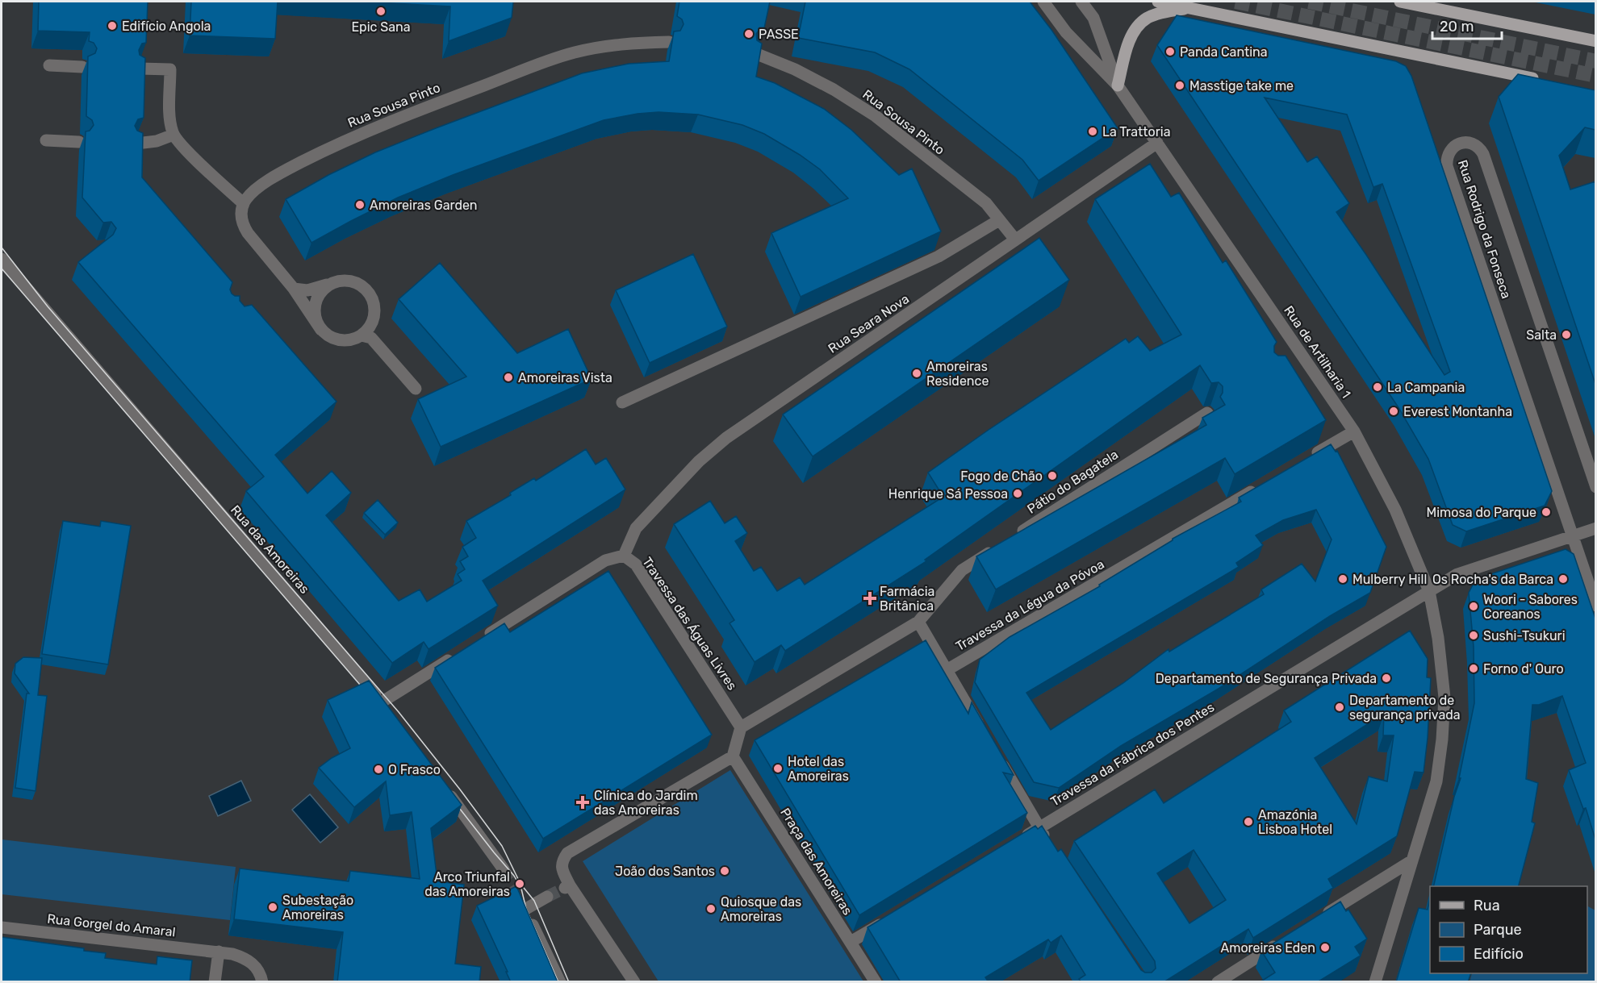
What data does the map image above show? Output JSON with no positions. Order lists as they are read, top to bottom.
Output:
{
  "streets": {
    "street": [
      "Rua Sousa Pinto",
      "Rua Rodrigo da Fonseca",
      "Rua Seara Nova",
      "Rua de Artilharia 1",
      "Pátio do Bagatela",
      "Rua das Amoreiras",
      "Travessa da Légua da Póvoa",
      "Travessa das Águas Livres",
      "Travessa da Fábrica dos Pentes",
      "Praça das Amoreiras",
      "Rua Gorgel do Amaral"
    ]
  },
  "crossings": [
    ["Rua Sousa Pinto", "Rua Seara Nova"],
    ["Rua Rodrigo da Fonseca", "Travessa da Fábrica dos Pentes"],
    ["Rua Seara Nova", "Rua de Artilharia 1"],
    ["Rua Seara Nova", "Travessa das Águas Livres"],
    ["Rua de Artilharia 1", "Travessa da Fábrica dos Pentes"]
  ],
  "places": {
    "other": [
      "Epic Sana",
      "Edifício Angola",
      "PASSE",
      "Panda Cantina",
      "Masstige take me",
      "La Trattoria",
      "Amoreiras Garden",
      "Salta",
      "Amoreiras Residence",
      "Amoreiras Vista",
      "La Campania",
      "Everest Montanha",
      "Fogo de Chão",
      "Henrique Sá Pessoa",
      "Mimosa do Parque",
      "Mulberry Hill",
      "Os Rocha's da Barca",
      "Woori - Sabores Coreanos",
      "Sushi-Tsukuri",
      "Forno d' Ouro",
      "Departamento de Segurança Privada",
      "Departamento de segurança privada",
      "Hotel das Amoreiras",
      "O Frasco",
      "Amazónia Lisboa Hotel",
      "João dos Santos",
      "Arco Triunfal das Amoreiras",
      "Subestação Amoreiras",
      "Quiosque das Amoreiras",
      "Amoreiras Eden"
    ],
    "health": ["Farmácia Britânica", "Clínica do Jardim das Amoreiras"]
  },
  "legend": ["Rua", "Parque", "Edifício"],
  "scale_bar": "20 m"
}
